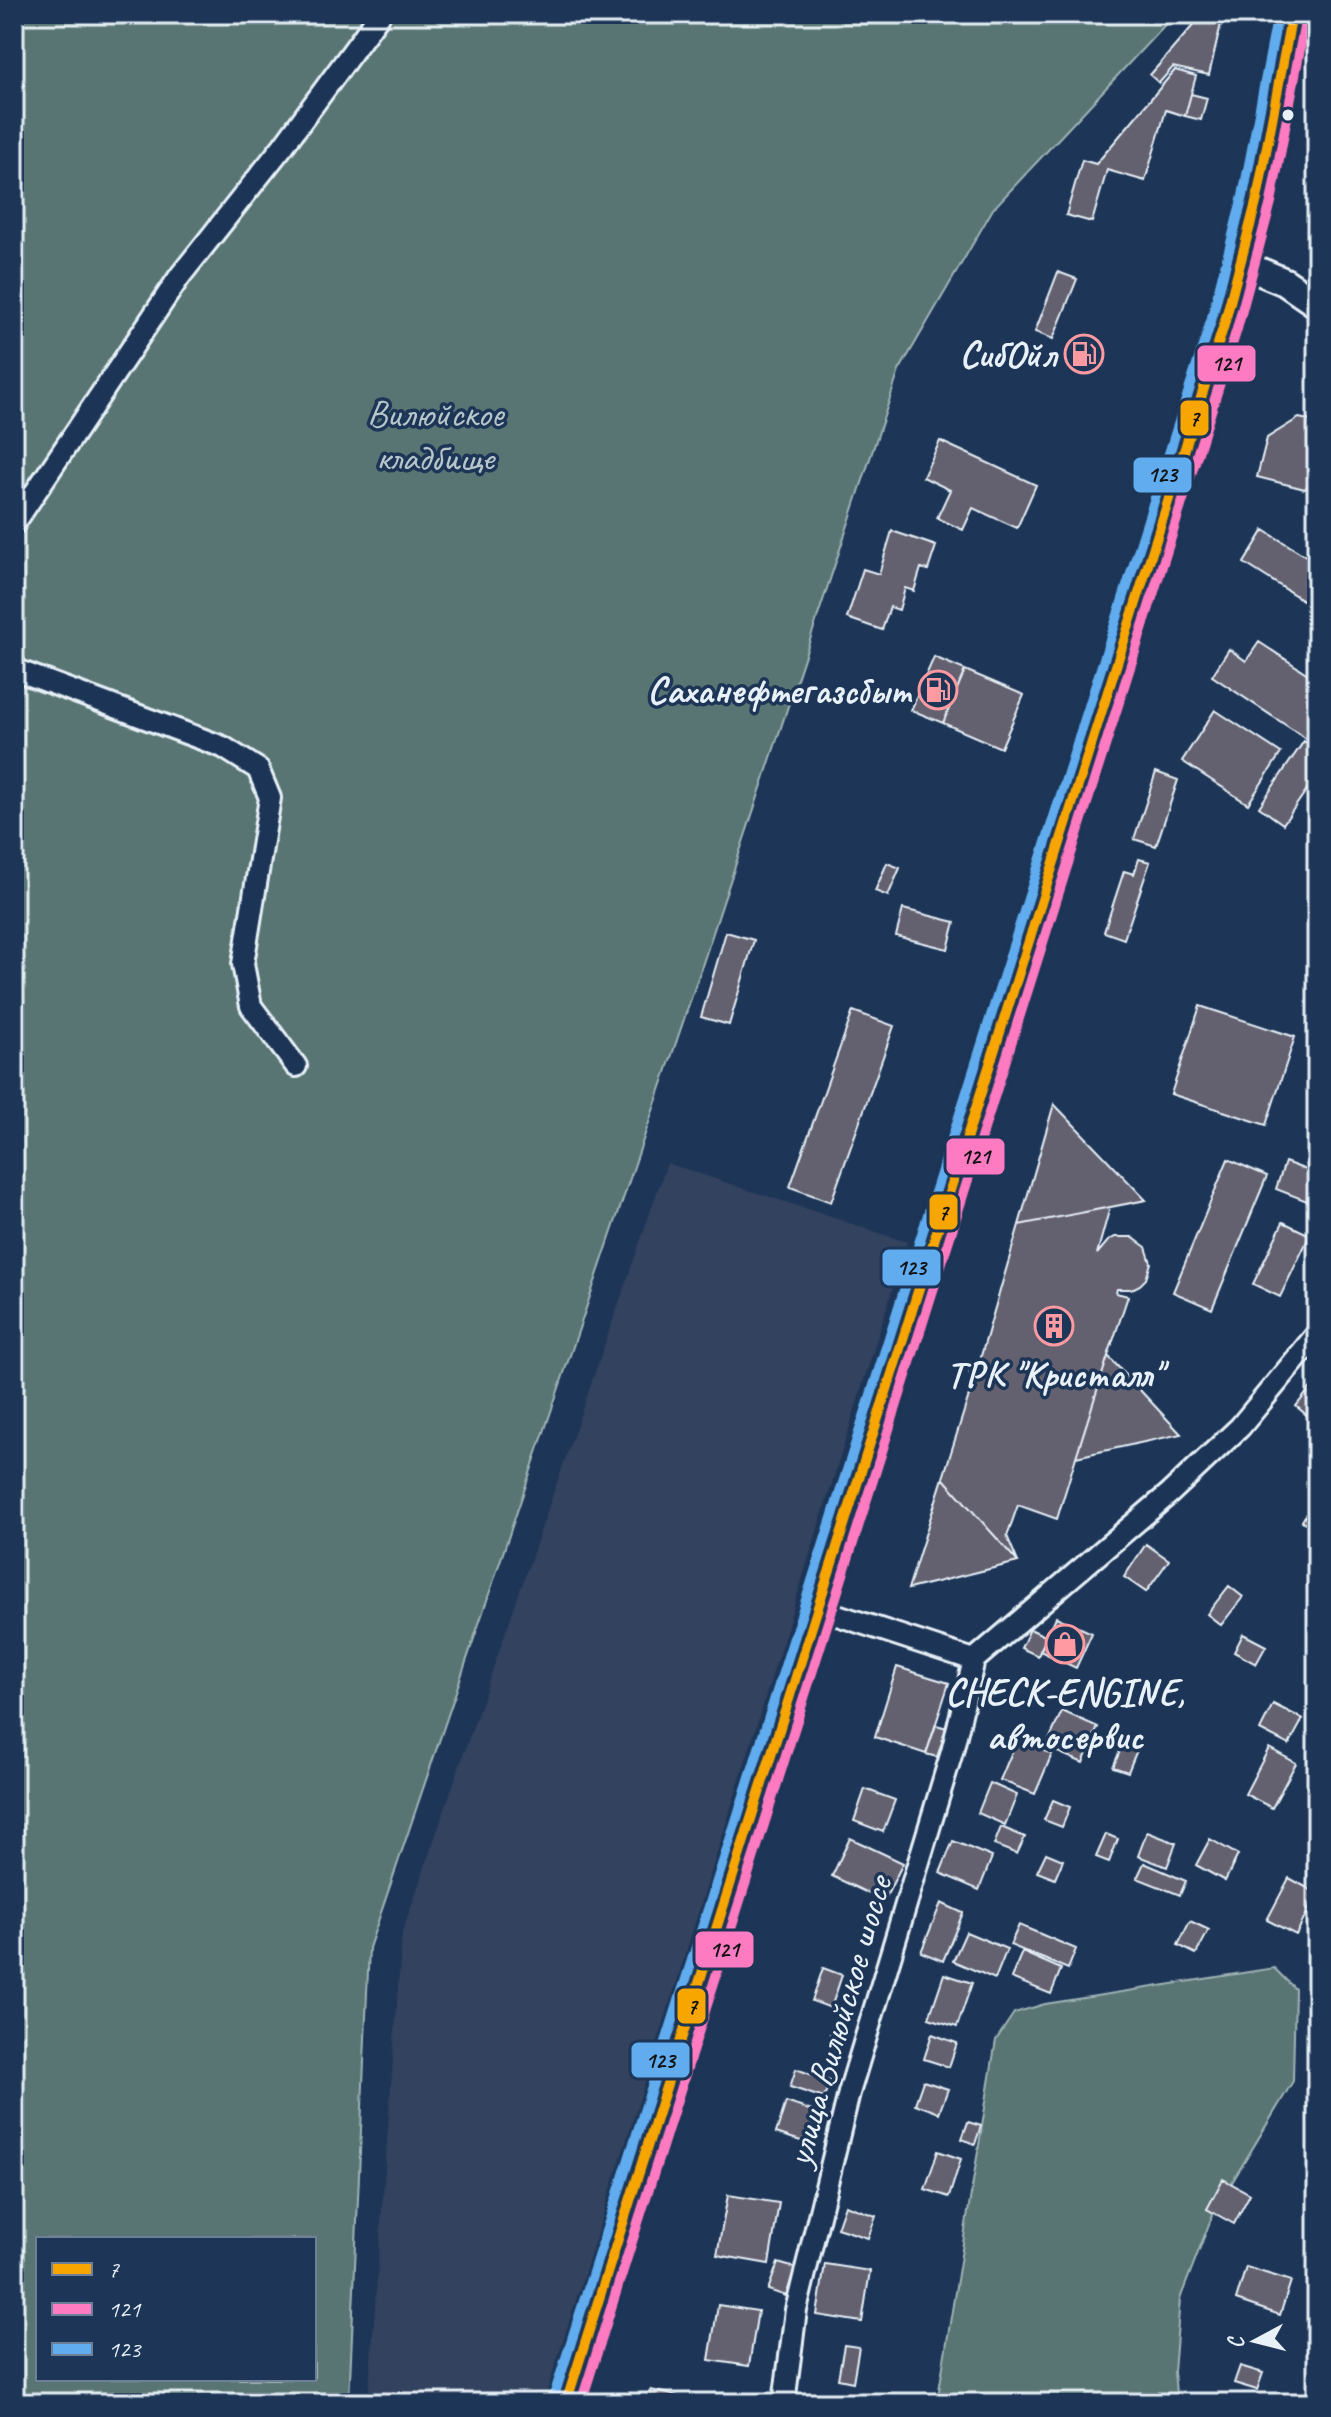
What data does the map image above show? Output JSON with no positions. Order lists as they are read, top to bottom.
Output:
{
  "streets": {
    "street": ["улица Вилюйское шоссе"]
  },
  "parks": ["Вилюйское кладбище"],
  "places": {
    "fuel station": ["СибОйл", "Саханефтегазсбыт"],
    "building": ["ТРК \"Кристалл\""],
    "shop": ["CHECK-ENGINE, автосервис"]
  },
  "lines": ["transit line 7", "transit line 123", "transit line 121"],
  "legend": ["7", "121", "123"],
  "north": "left"
}
